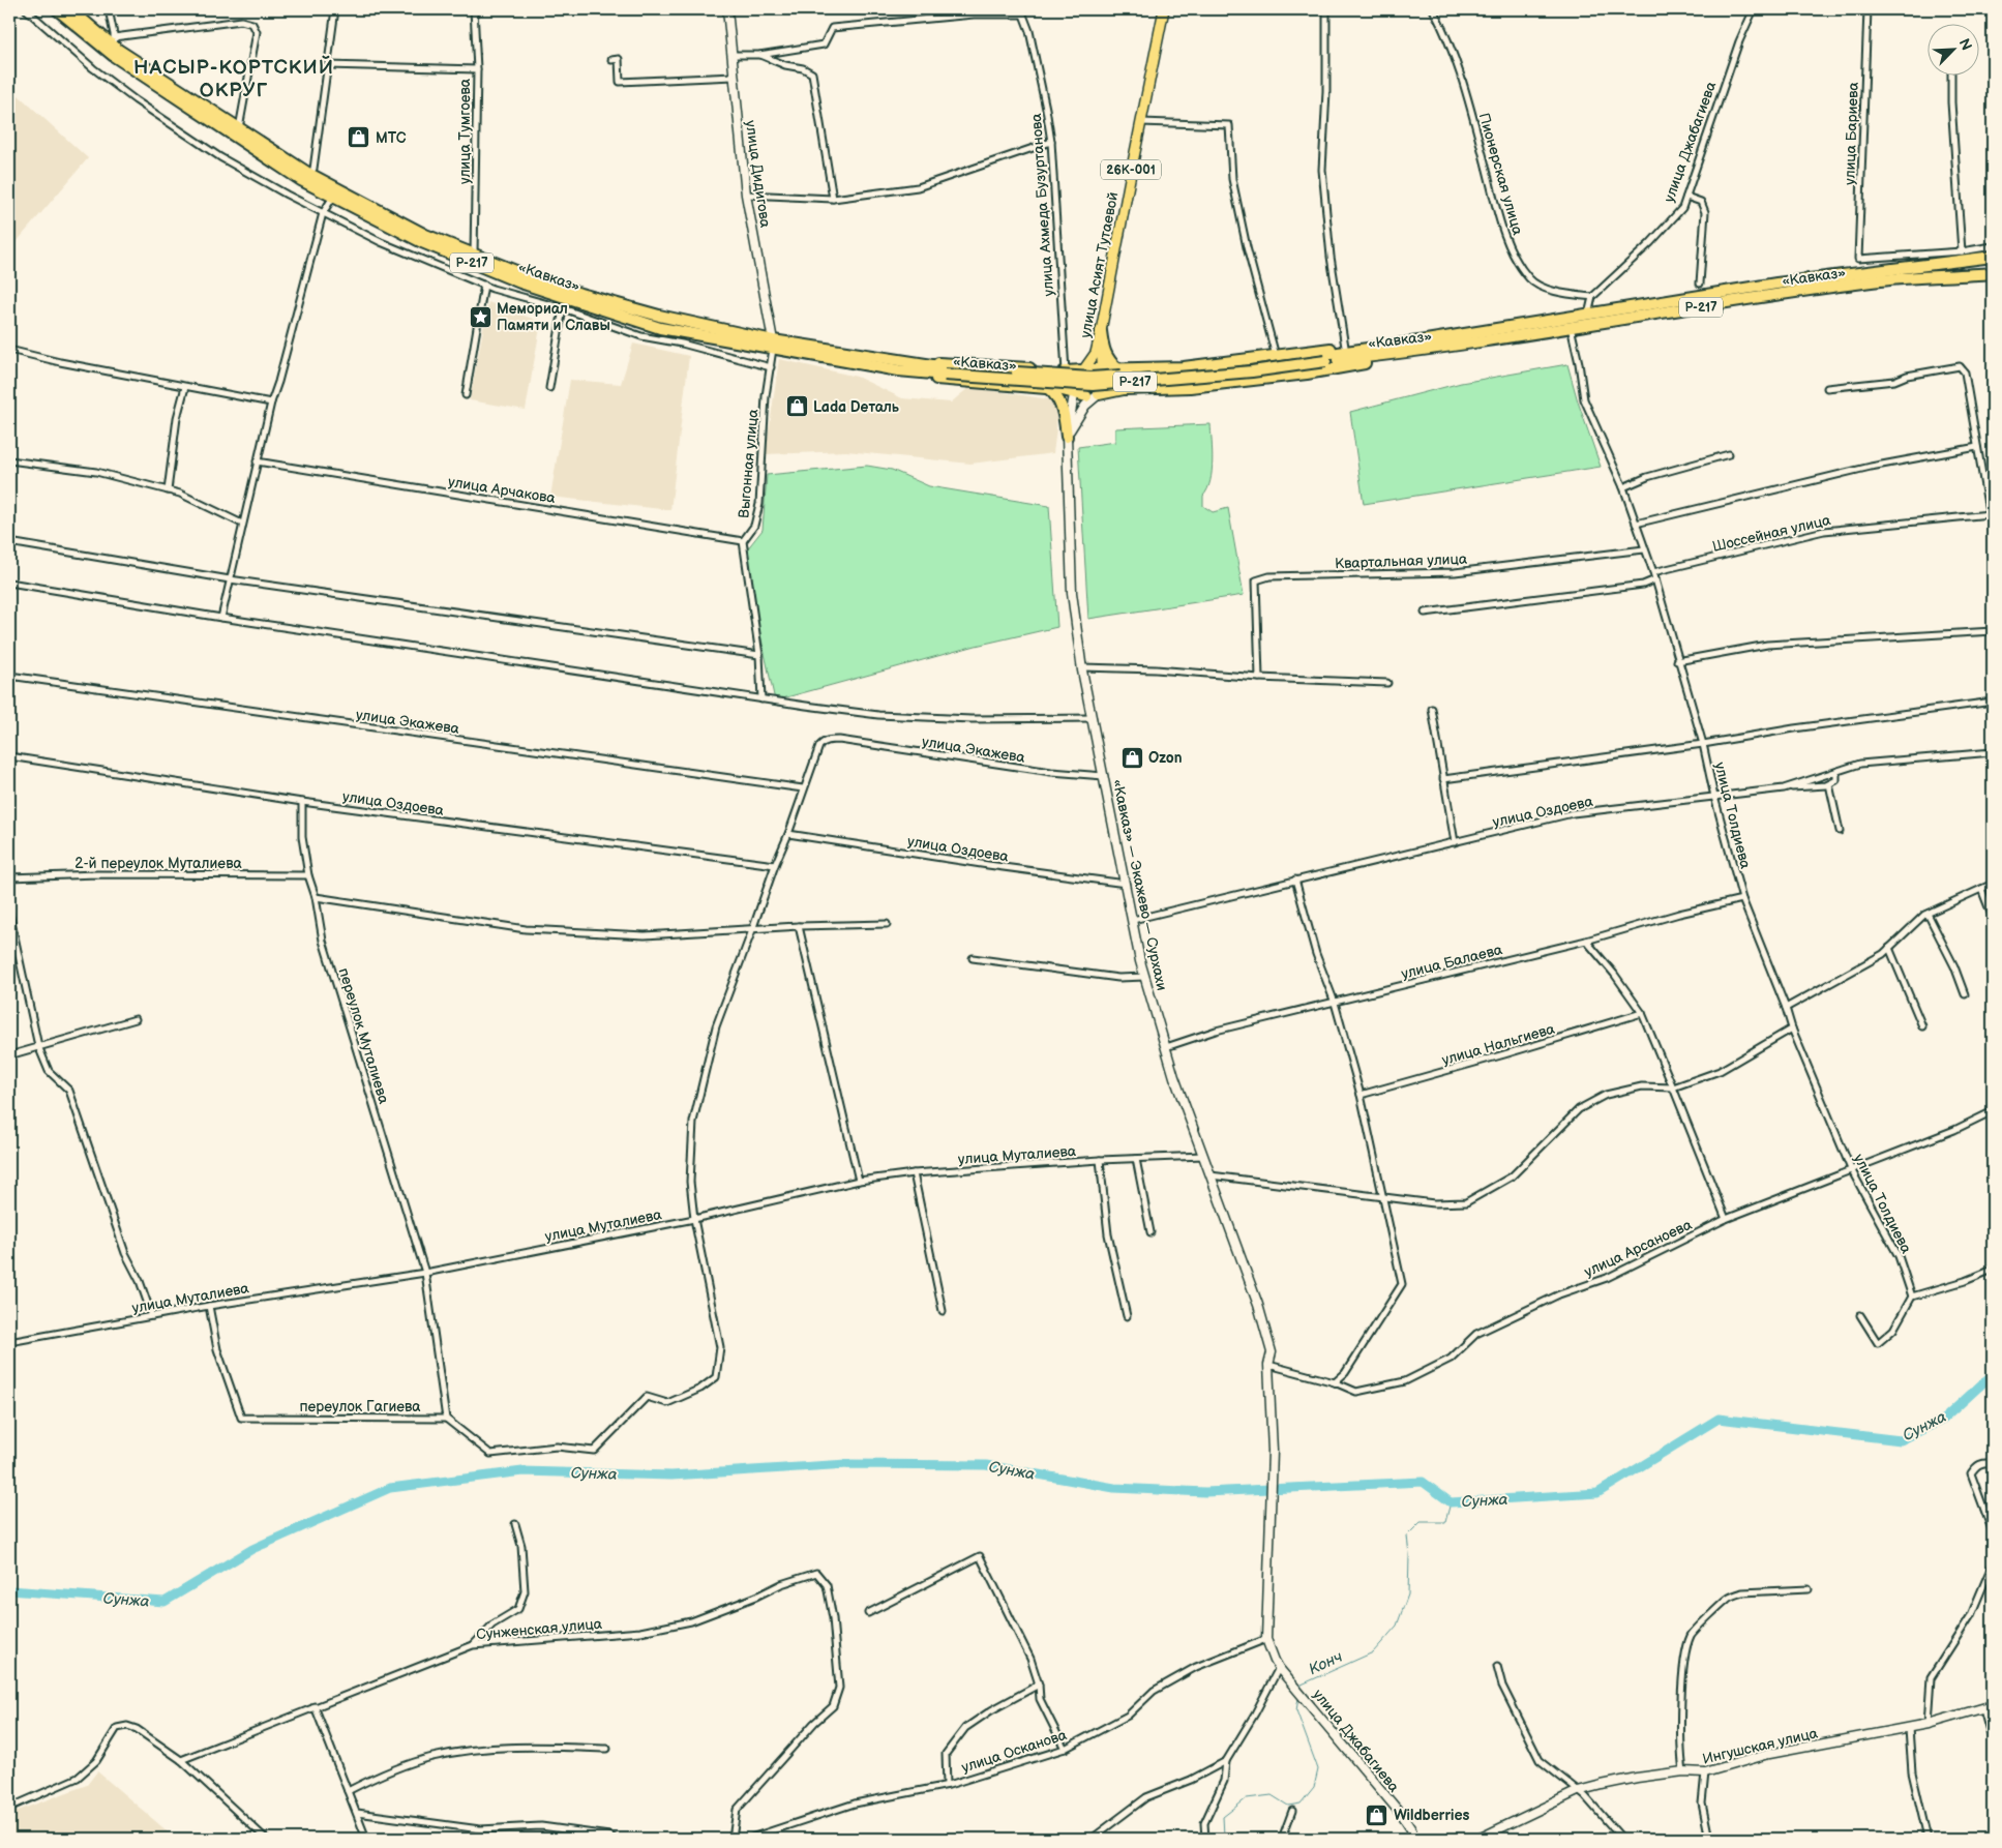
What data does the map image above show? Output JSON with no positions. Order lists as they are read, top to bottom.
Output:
{
  "streets": {
    "highway": ["Р-217", "«Кавказ»"],
    "main road": [
      "улица Джабагиева",
      "26К-001",
      "улица Дидигова",
      "улица Асият Тутаевой",
      "«Кавказ» — Экажево — Сурхахи",
      "Ингушская улица"
    ],
    "street": [
      "улица Тумгоева",
      "улица Бариева",
      "Пионерская улица",
      "улица Ахмеда Бузуртанова",
      "Выгонная улица",
      "улица Арчакова",
      "Шоссейная улица",
      "Квартальная улица",
      "улица Экажева",
      "улица Оздоева",
      "улица Толдиева",
      "2-й переулок Муталиева",
      "улица Балаева",
      "переулок Муталиева",
      "улица Нальгиева",
      "улица Муталиева",
      "улица Арсаноева",
      "переулок Гагиева",
      "Сунженская улица",
      "улица Осканова"
    ]
  },
  "crossings": [
    ["улица Тумгоева", "«Кавказ»"],
    ["улица Джабагиева", "Пионерская улица"],
    ["улица Джабагиева", "«Кавказ» — Экажево — Сурхахи"],
    ["улица Джабагиева", "улица Осканова"],
    ["улица Дидигова", "«Кавказ»"],
    ["улица Дидигова", "Выгонная улица"],
    ["улица Ахмеда Бузуртанова", "«Кавказ»"],
    ["Р-217", "«Кавказ»"],
    ["улица Асият Тутаевой", "«Кавказ»"],
    ["улица Асият Тутаевой", "«Кавказ» — Экажево — Сурхахи"],
    ["«Кавказ»", "Выгонная улица"],
    ["«Кавказ»", "улица Толдиева"],
    ["«Кавказ»", "«Кавказ» — Экажево — Сурхахи"],
    ["Выгонная улица", "улица Арчакова"],
    ["Шоссейная улица", "улица Толдиева"],
    ["Квартальная улица", "улица Толдиева"],
    ["улица Экажева", "«Кавказ» — Экажево — Сурхахи"],
    ["улица Оздоева", "улица Толдиева"],
    ["улица Оздоева", "«Кавказ» — Экажево — Сурхахи"],
    ["улица Оздоева", "переулок Муталиева"],
    ["улица Толдиева", "улица Балаева"],
    ["улица Толдиева", "улица Арсаноева"],
    ["2-й переулок Муталиева", "переулок Муталиева"],
    ["«Кавказ» — Экажево — Сурхахи", "улица Балаева"],
    ["«Кавказ» — Экажево — Сурхахи", "улица Муталиева"],
    ["«Кавказ» — Экажево — Сурхахи", "улица Арсаноева"],
    ["переулок Муталиева", "улица Муталиева"],
    ["улица Муталиева", "переулок Гагиева"]
  ],
  "districts": ["НАСЫР-КОРТСКИЙ ОКРУГ"],
  "water": ["Сунжа", "Конч"],
  "places": {
    "shop": [
      "МТС",
      "Lada Dеталь",
      "Ozon",
      "Wildberries"
    ],
    "place": ["Мемориал Памяти и Славы"]
  },
  "north": "top right"
}
